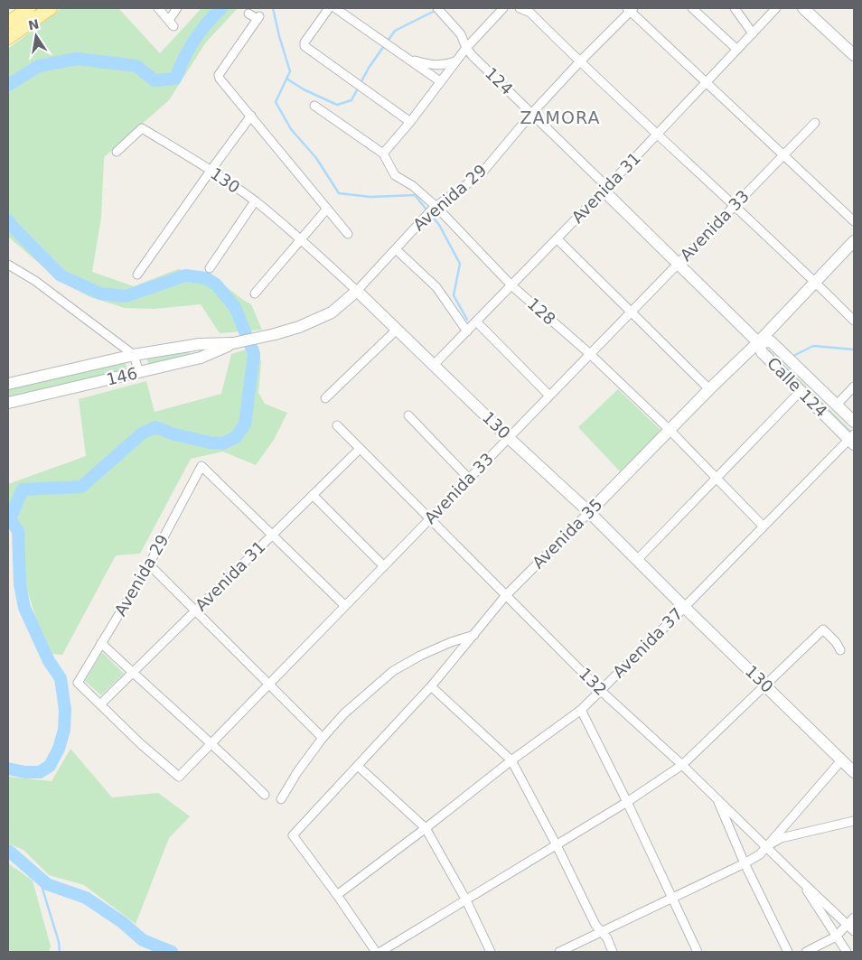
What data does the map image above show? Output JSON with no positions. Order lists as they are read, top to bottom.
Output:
{
  "streets": {
    "street": [
      "124",
      "130",
      "Avenida 31",
      "Avenida 29",
      "Avenida 33",
      "128",
      "146",
      "Calle 124",
      "Avenida 35",
      "Avenida 37",
      "132"
    ]
  },
  "crossings": [
    ["124", "Avenida 31"],
    ["124", "Avenida 29"],
    ["124", "Avenida 33"],
    ["124", "Calle 124"],
    ["124", "Avenida 35"],
    ["130", "Avenida 31"],
    ["130", "Avenida 29"],
    ["130", "Avenida 33"],
    ["130", "Avenida 35"],
    ["130", "Avenida 37"],
    ["Avenida 31", "Avenida 29"],
    ["Avenida 31", "Avenida 33"],
    ["Avenida 31", "128"],
    ["Avenida 31", "132"],
    ["Avenida 29", "Avenida 33"],
    ["Avenida 29", "128"],
    ["Avenida 29", "146"],
    ["Avenida 33", "128"],
    ["Avenida 33", "132"],
    ["128", "Avenida 35"],
    ["128", "Avenida 37"],
    ["Calle 124", "Avenida 35"],
    ["Calle 124", "Avenida 37"],
    ["Avenida 35", "Avenida 37"],
    ["Avenida 35", "132"],
    ["Avenida 37", "132"]
  ],
  "districts": ["ZAMORA"],
  "north": "top"
}
